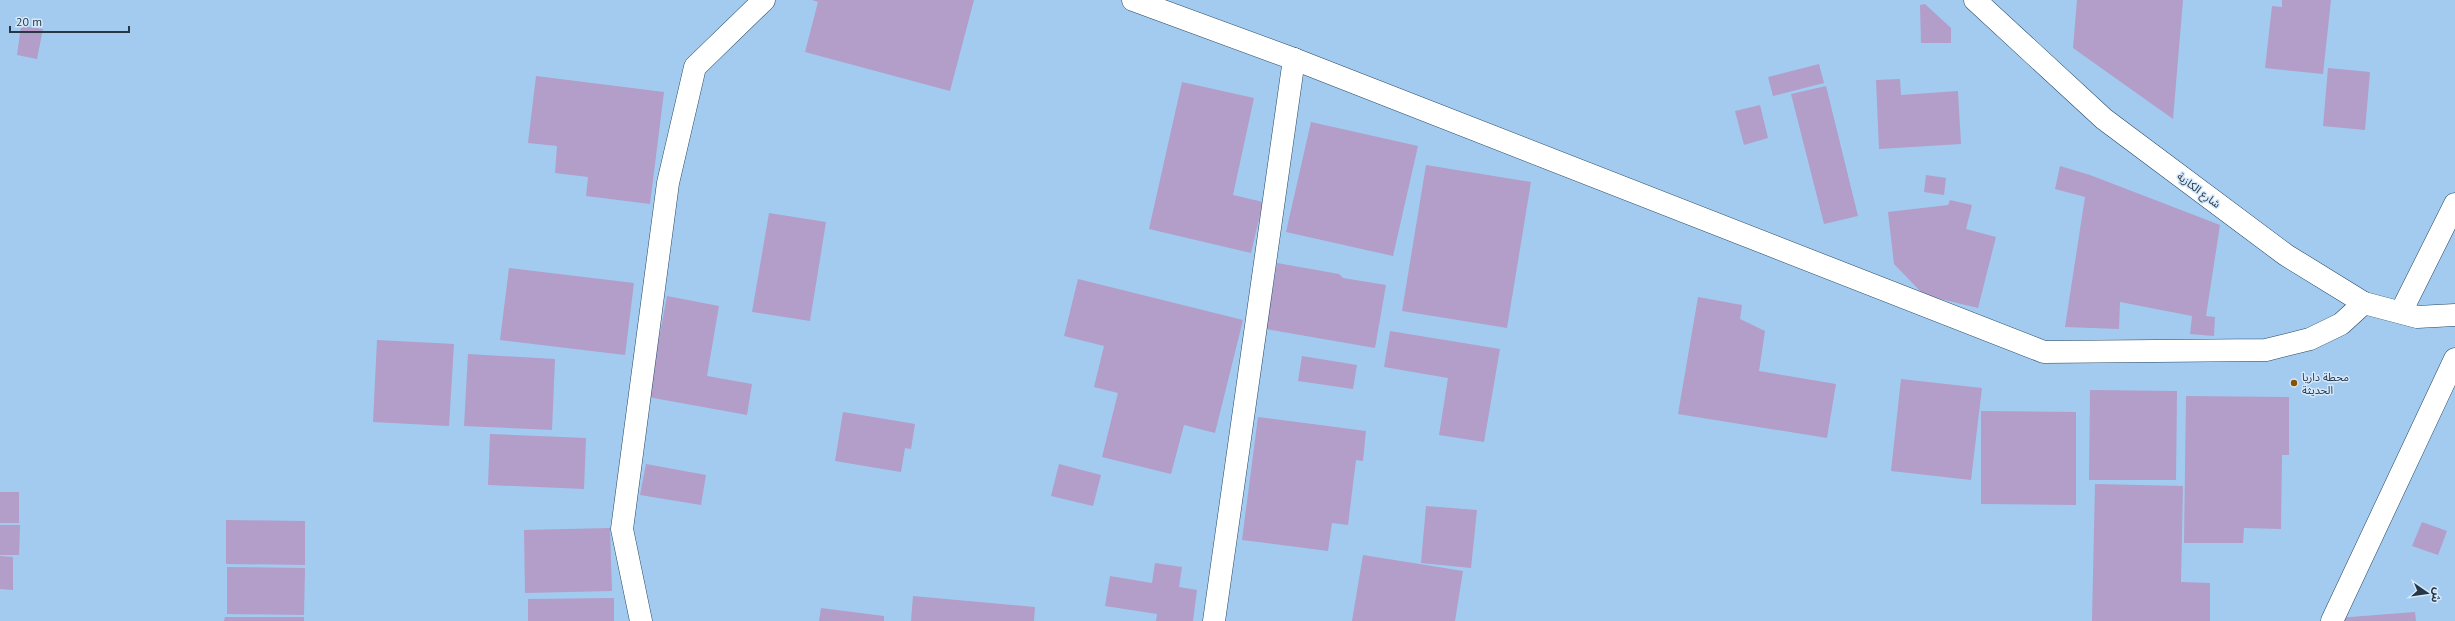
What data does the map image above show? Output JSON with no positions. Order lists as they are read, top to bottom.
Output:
{
  "streets": {
    "street": ["شارع الكازية"]
  },
  "places": ["محطة داريا الحديثة"],
  "scale_bar": "20 m",
  "north": "right"
}
